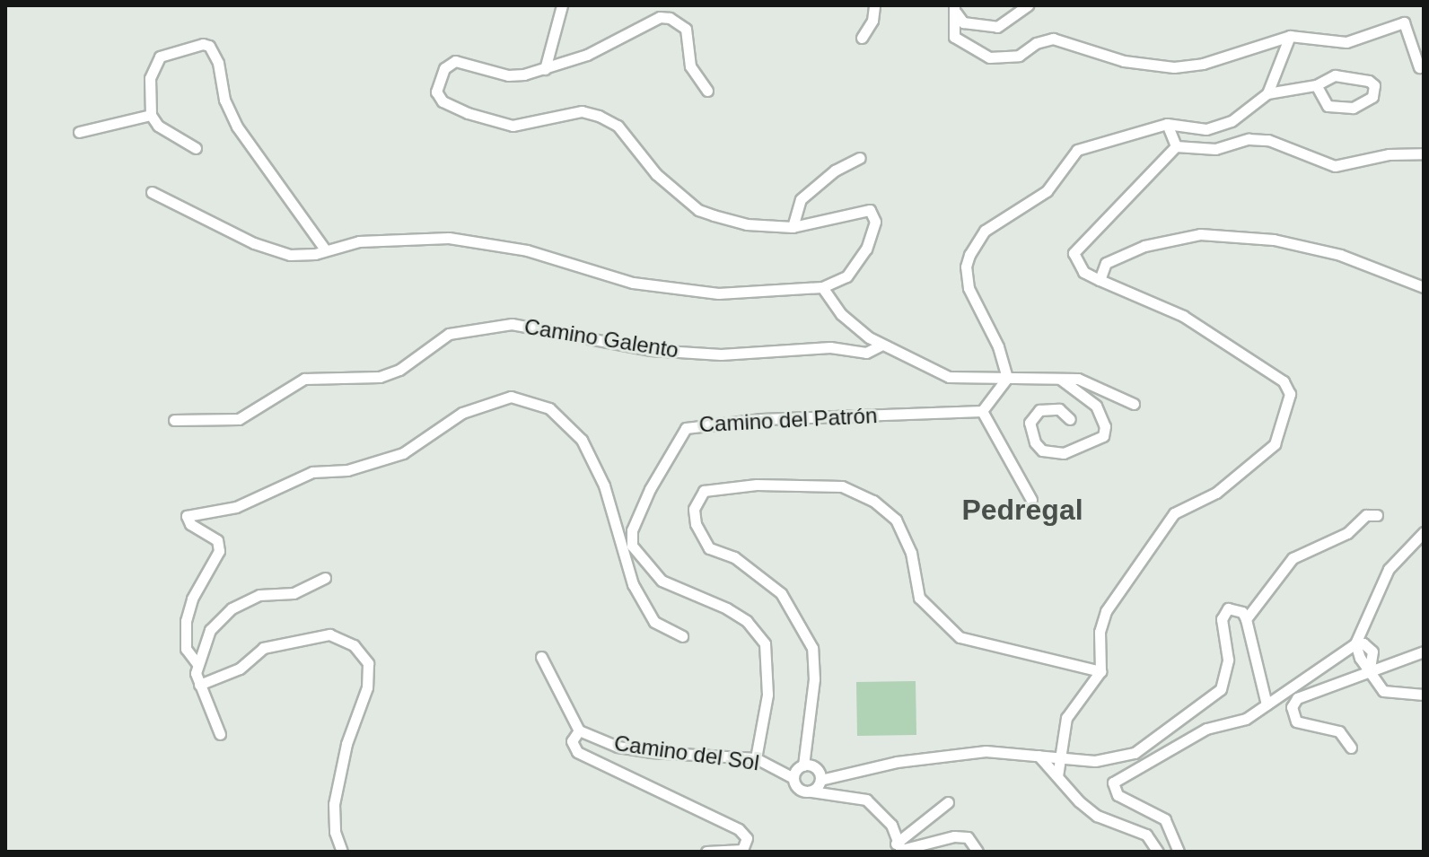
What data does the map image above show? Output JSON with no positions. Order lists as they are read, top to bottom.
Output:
{
  "streets": {
    "street": ["Camino Galento", "Camino del Patrón", "Camino del Sol"]
  },
  "districts": ["Pedregal"]
}
